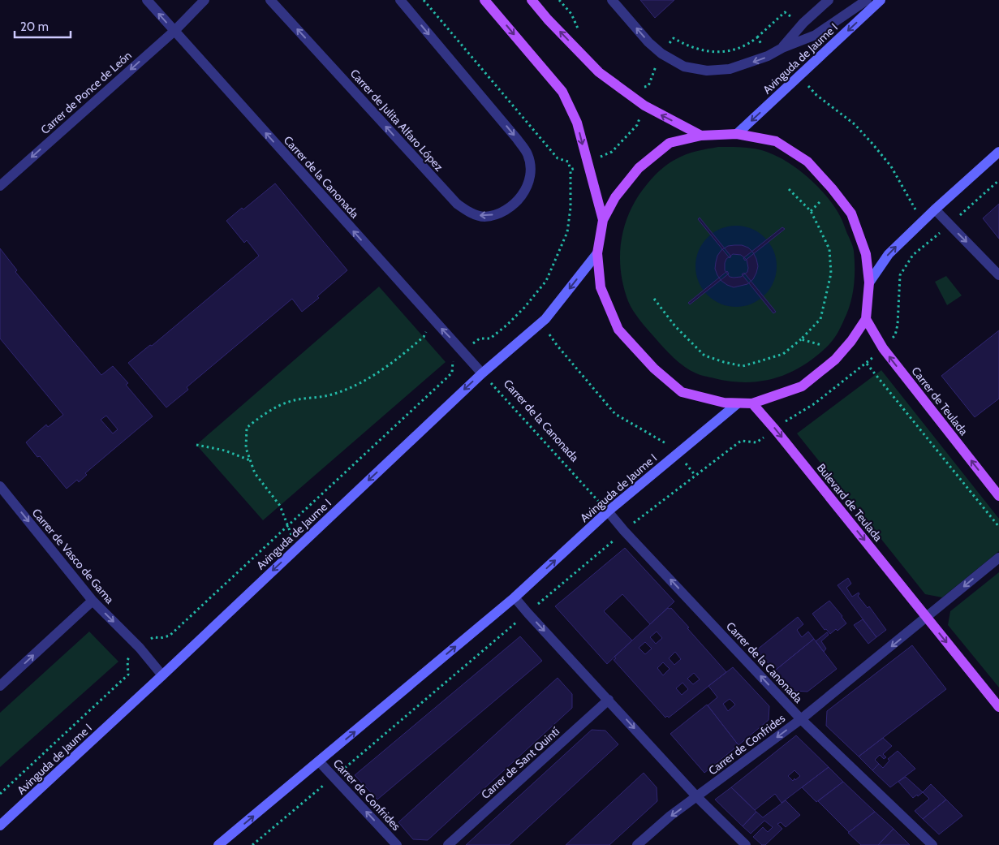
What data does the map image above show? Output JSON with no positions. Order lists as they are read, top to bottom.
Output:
{
  "streets": {
    "main road": ["Avinguda de Jaume I", "Carrer de Teulada", "Bulevard de Teulada"],
    "street": [
      "Carrer de Ponce de León",
      "Carrer de Julita Alfaro López",
      "Carrer de la Canonada",
      "Carrer de Vasco de Gama",
      "Carrer de Confrides",
      "Carrer de Sant Quintí"
    ]
  },
  "crossings": [
    ["Avinguda de Jaume I", "Carrer de la Canonada"],
    ["Avinguda de Jaume I", "Carrer de Vasco de Gama"],
    ["Avinguda de Jaume I", "Carrer de Confrides"],
    ["Carrer de Ponce de León", "Carrer de la Canonada"],
    ["Carrer de la Canonada", "Carrer de Confrides"],
    ["Bulevard de Teulada", "Carrer de Confrides"]
  ],
  "one_way": [
    "Carrer de Ponce de León",
    "Carrer de la Canonada",
    "Carrer de Teulada",
    "Bulevard de Teulada",
    "Carrer de Vasco de Gama",
    "Carrer de Confrides"
  ],
  "scale_bar": "20 m"
}
